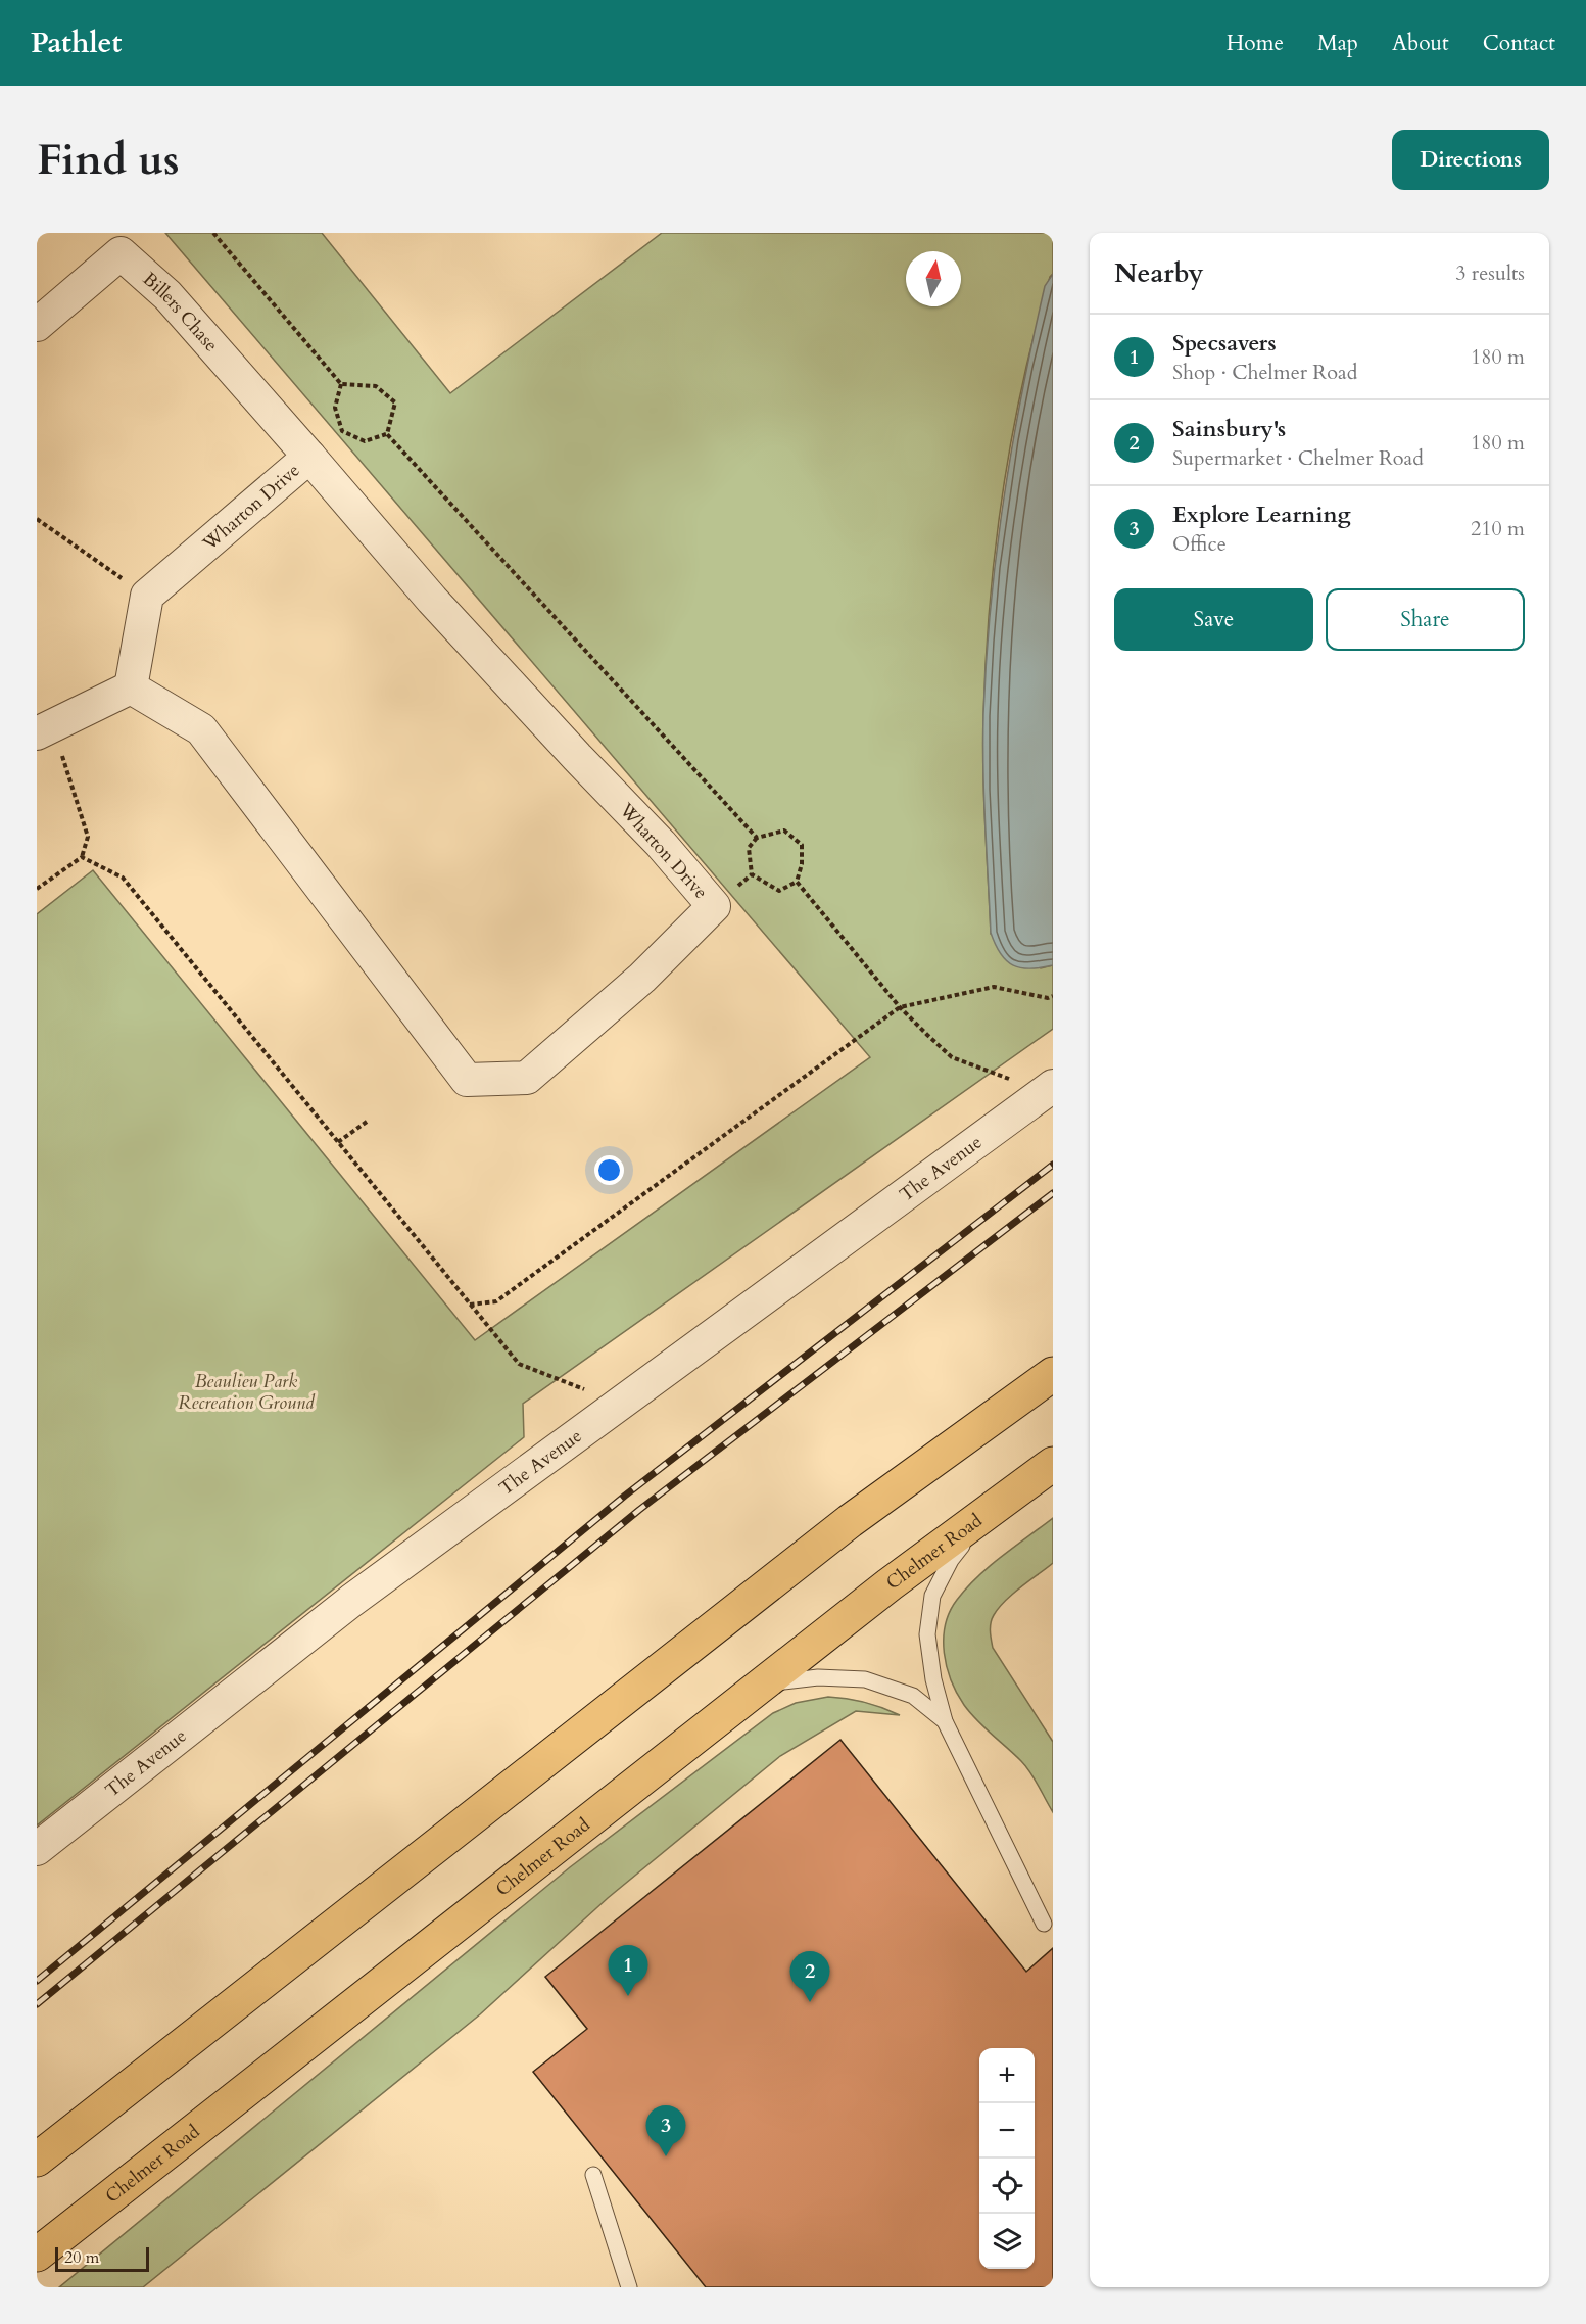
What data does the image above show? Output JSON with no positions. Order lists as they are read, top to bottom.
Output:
{
  "streets": {
    "main road": ["Chelmer Road"],
    "street": ["Billers Chase", "Wharton Drive", "The Avenue"]
  },
  "crossings": [
    ["Billers Chase", "Wharton Drive"]
  ],
  "parks": ["Beaulieu Park Recreation Ground"],
  "scale_bar": "20 m",
  "north": "top",
  "page": {
    "header": "Pathlet",
    "nav": [
      "Home",
      "Map",
      "About",
      "Contact"
    ],
    "buttons": [
      "Directions",
      ["Save", "Share"]
    ],
    "title": "Find us",
    "heading": ["Nearby", "3 results"],
    "list": [
      {
        "mark": "1",
        "name": "Specsavers",
        "note": "Shop · Chelmer Road",
        "value": "180 m"
      },
      {
        "mark": "2",
        "name": "Sainsbury's",
        "note": "Supermarket · Chelmer Road",
        "value": "180 m"
      },
      {
        "mark": "3",
        "name": "Explore Learning",
        "note": "Office",
        "value": "210 m"
      }
    ],
    "pins": ["1", "2", "3"],
    "map_buttons": ["+", "−"],
    "scale": "20 m"
  }
}
